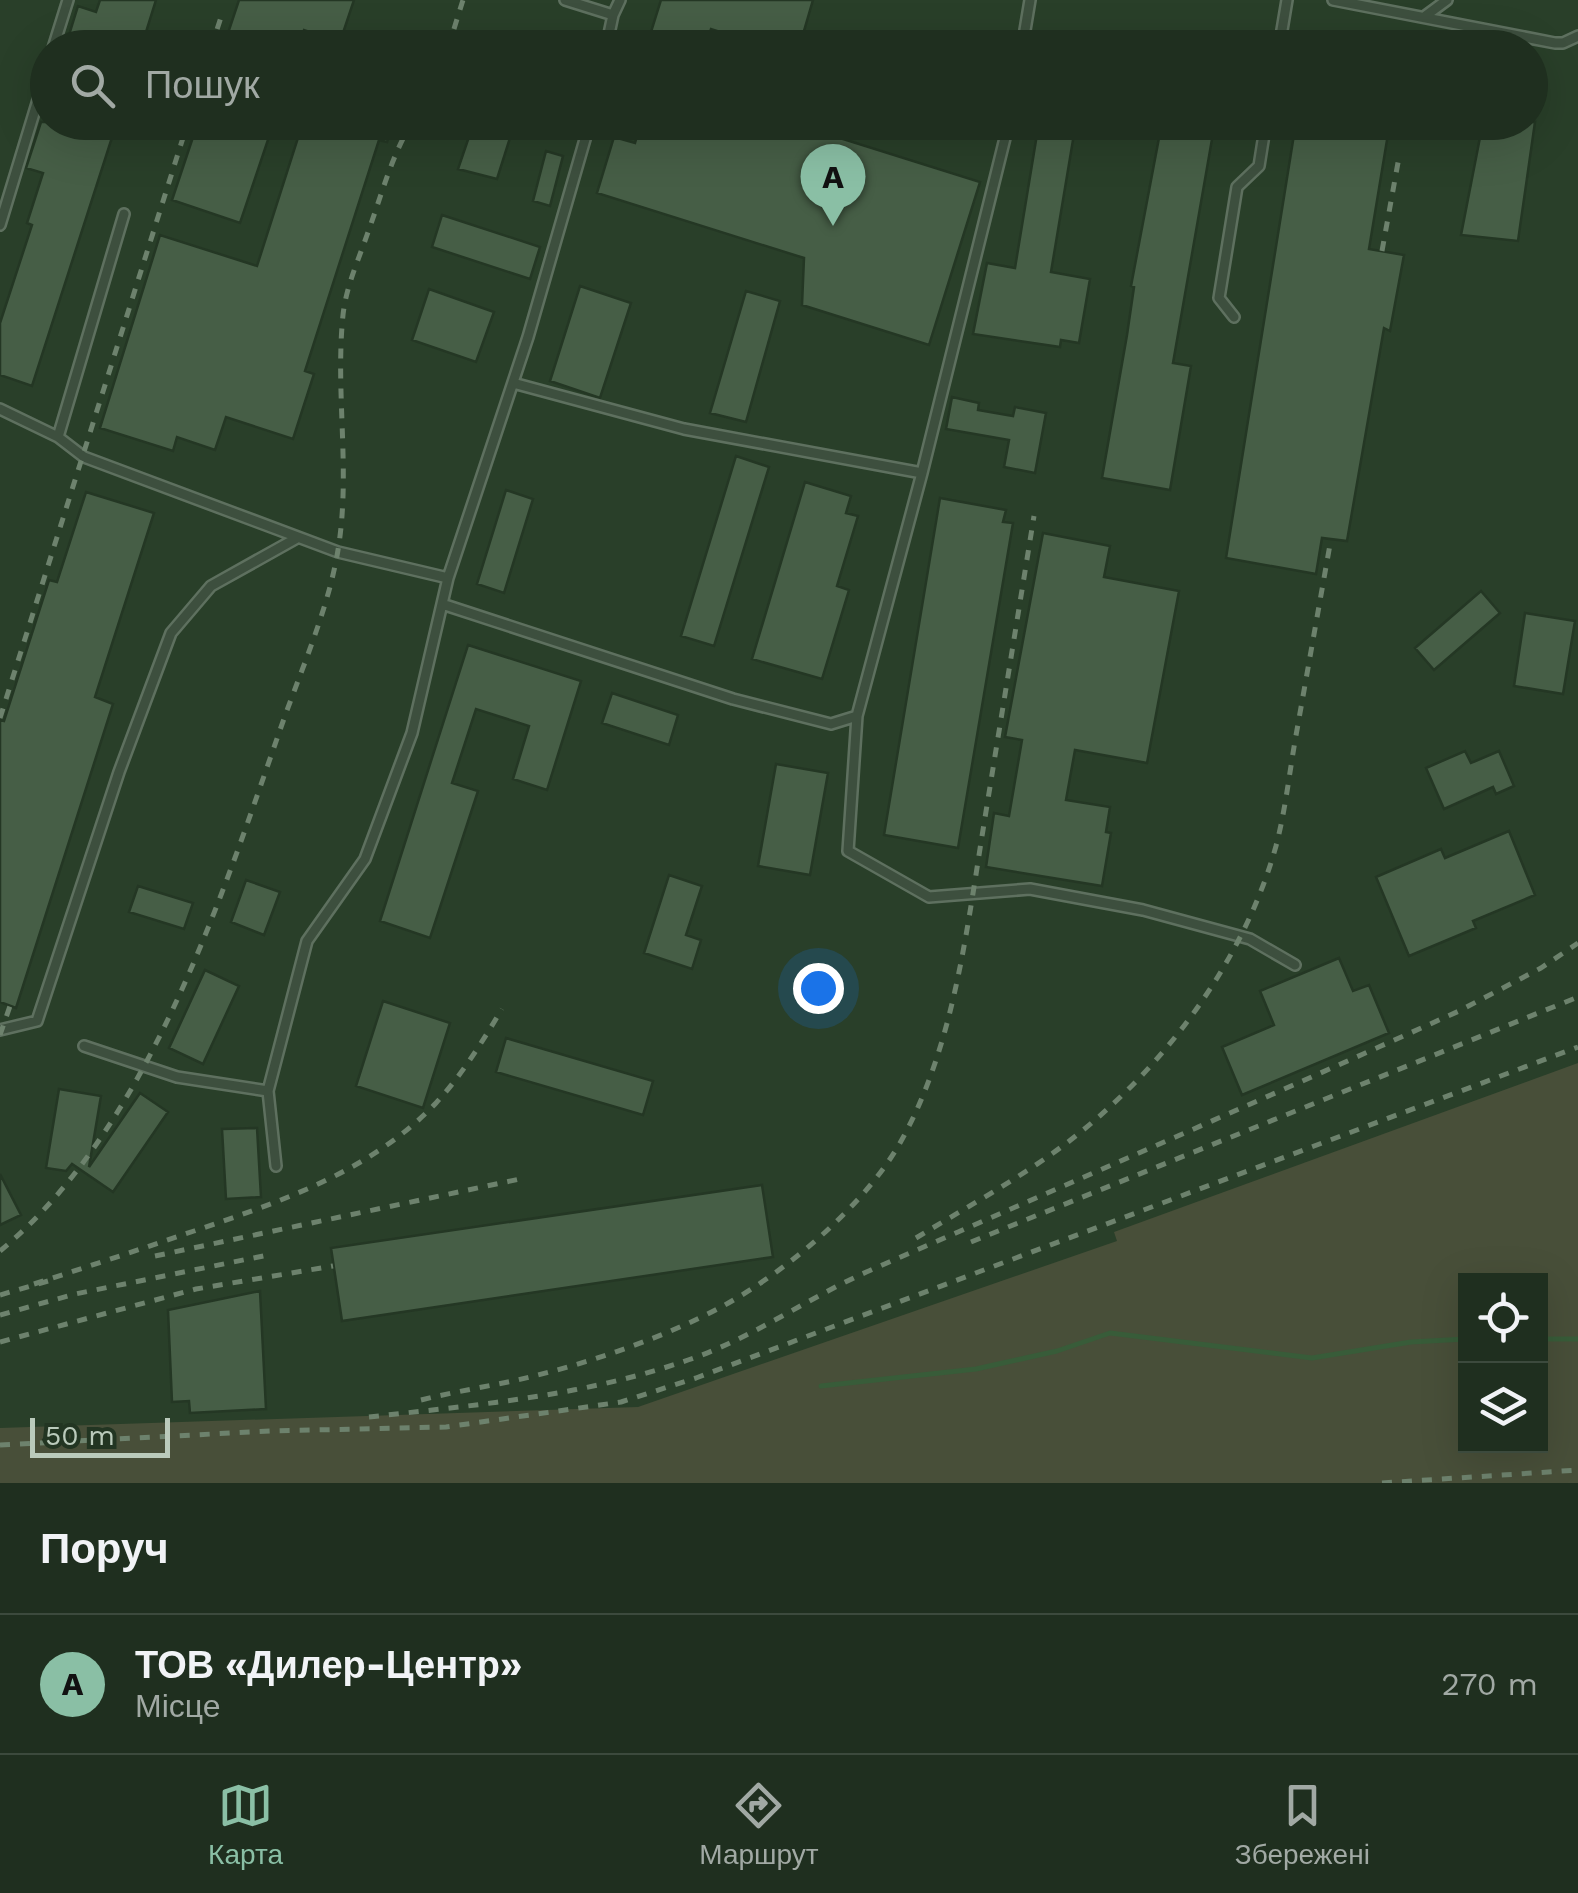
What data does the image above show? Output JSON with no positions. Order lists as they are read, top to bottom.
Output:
{
  "scale_bar": "50 m",
  "page": {
    "search": "Пошук",
    "pins": "A",
    "scale": "50 m",
    "heading": "Поруч",
    "list": [
      {
        "mark": "A",
        "name": "ТОВ «Дилер-Центр»",
        "note": "Місце",
        "value": "270 m"
      }
    ],
    "nav": ["Карта", "Маршрут", "Збережені"]
  }
}
